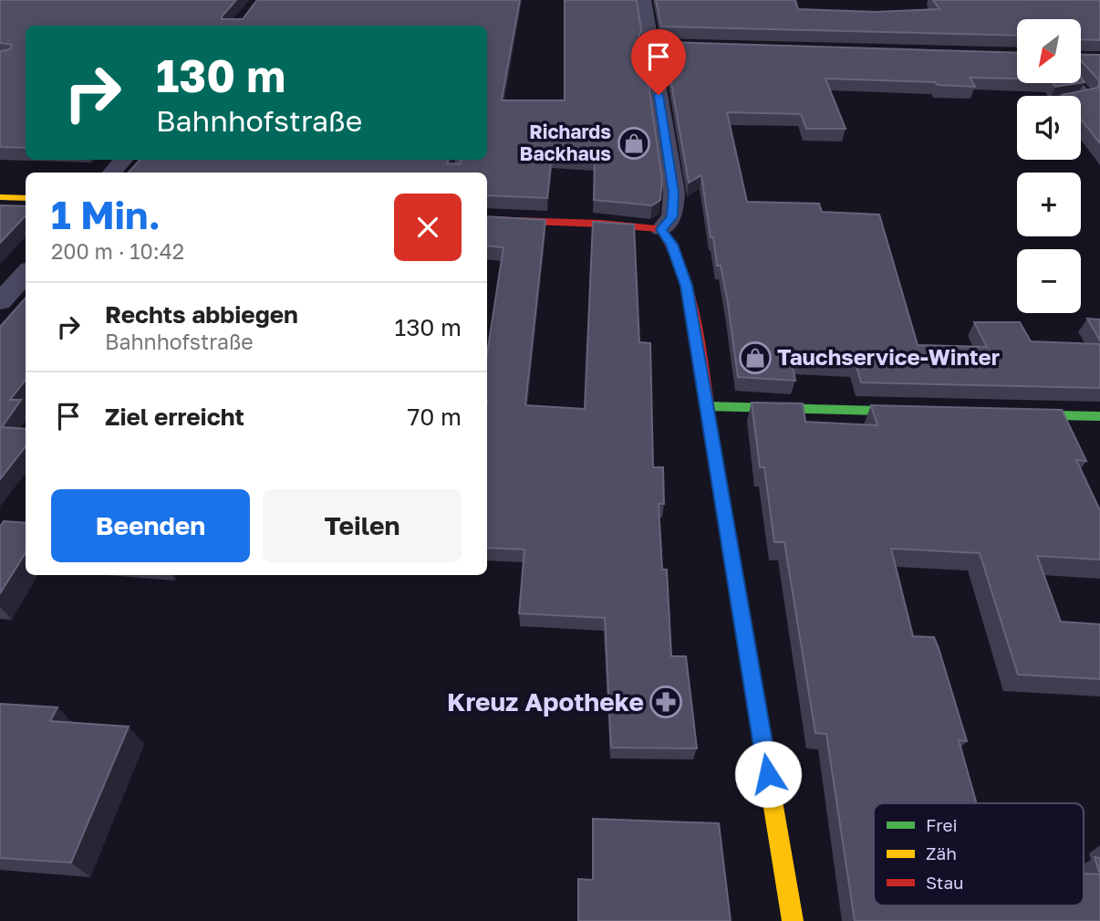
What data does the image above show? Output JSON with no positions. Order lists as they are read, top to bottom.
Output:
{
  "places": {
    "shop": ["Richards Backhaus", "Tauchservice-Winter"],
    "pharmacy": ["Kreuz Apotheke"]
  },
  "legend": ["Frei", "Zäh", "Stau"],
  "north": "bottom left",
  "page": {
    "map_buttons": ["+", "−"],
    "turn": ["130 m", "Bahnhofstraße"],
    "heading": ["1 Min.", "200 m · 10:42"],
    "list": [
      {
        "name": "Rechts abbiegen",
        "note": "Bahnhofstraße",
        "value": "130 m"
      },
      {
        "name": "Ziel erreicht",
        "value": "70 m"
      }
    ],
    "buttons": ["Beenden", "Teilen"]
  }
}
